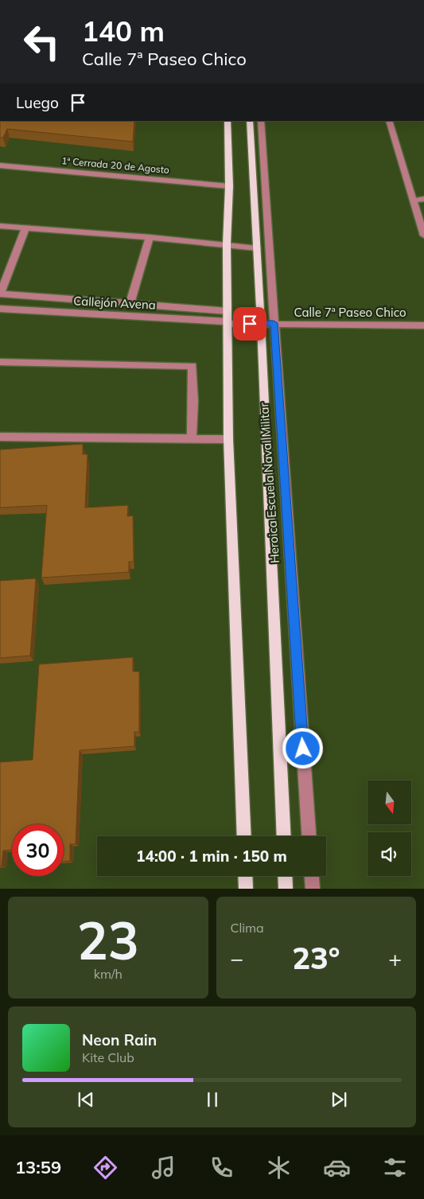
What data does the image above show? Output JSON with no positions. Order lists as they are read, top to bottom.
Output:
{
  "streets": {
    "main road": ["Heroica Escuela Naval Militar"],
    "street": ["1ª Cerrada 20 de Agosto", "Callejón Avena", "Calle 7ª Paseo Chico"]
  },
  "crossings": [
    ["Callejón Avena", "Calle 7ª Paseo Chico"],
    ["Calle 7ª Paseo Chico", "Heroica Escuela Naval Militar"]
  ],
  "north": "bottom",
  "page": {
    "turn": ["140 m", "Calle 7ª Paseo Chico"],
    "then": "Luego",
    "limit": "30",
    "trip": "14:00 · 1 min · 150 m",
    "tile": [
      ["23", "km/h"],
      "Clima"
    ],
    "heat": ["−", "23°", "+"],
    "song": ["Neon Rain", "Kite Club"],
    "tabs": "13:59"
  }
}
